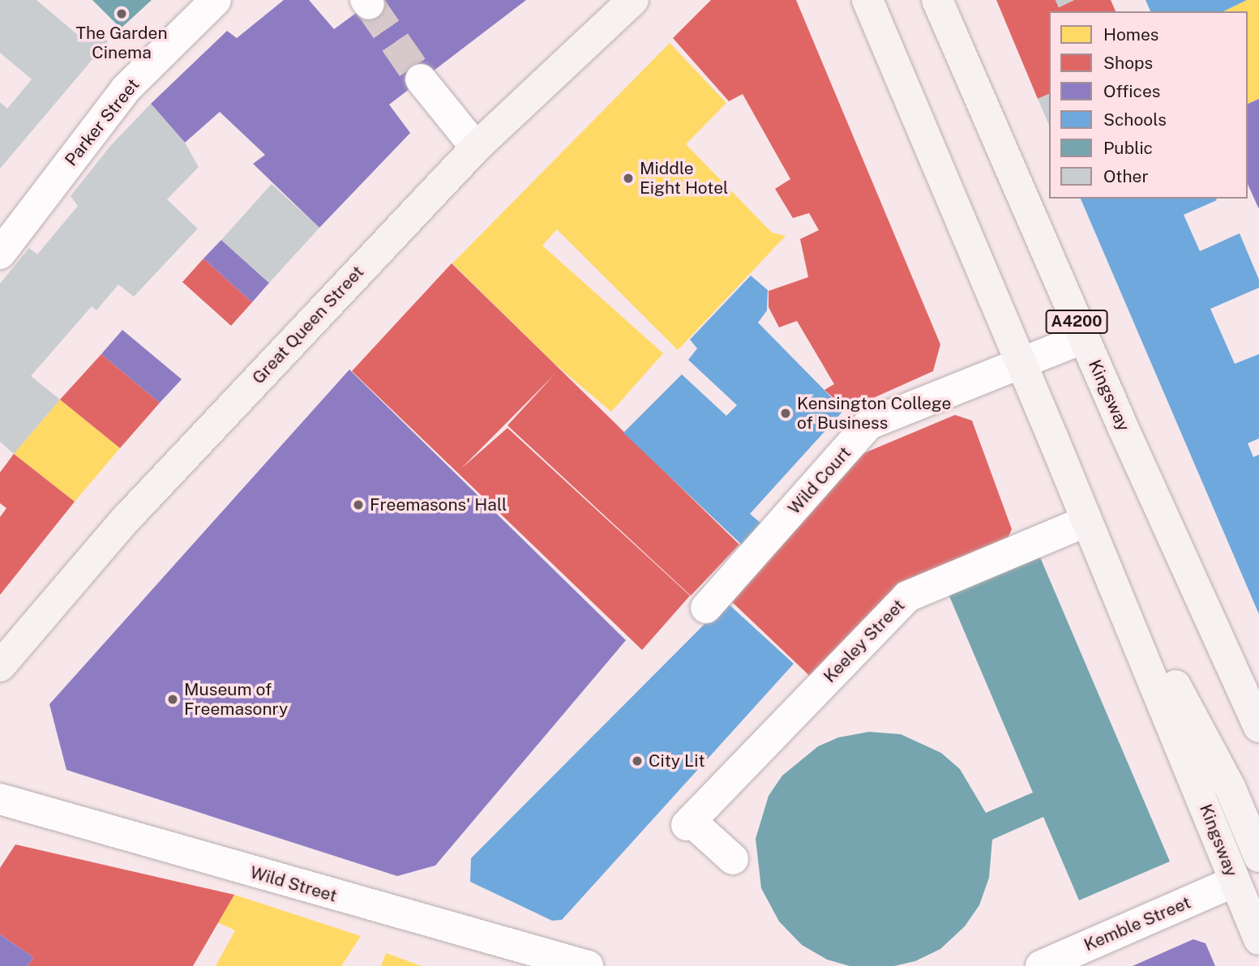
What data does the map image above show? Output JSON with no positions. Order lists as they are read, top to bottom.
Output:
{
  "streets": {
    "main road": ["A4200", "Great Queen Street", "Kingsway"],
    "street": [
      "Parker Street",
      "Wild Court",
      "Keeley Street",
      "Wild Street",
      "Kemble Street"
    ]
  },
  "crossings": [
    ["Kingsway", "Wild Court"],
    ["Kingsway", "Keeley Street"],
    ["Kingsway", "Kemble Street"]
  ],
  "places": [
    "The Garden Cinema",
    "Middle Eight Hotel",
    "Kensington College of Business",
    "Freemasons' Hall",
    "Museum of Freemasonry",
    "City Lit"
  ],
  "legend": [
    "Homes",
    "Shops",
    "Offices",
    "Schools",
    "Public",
    "Other"
  ]
}
